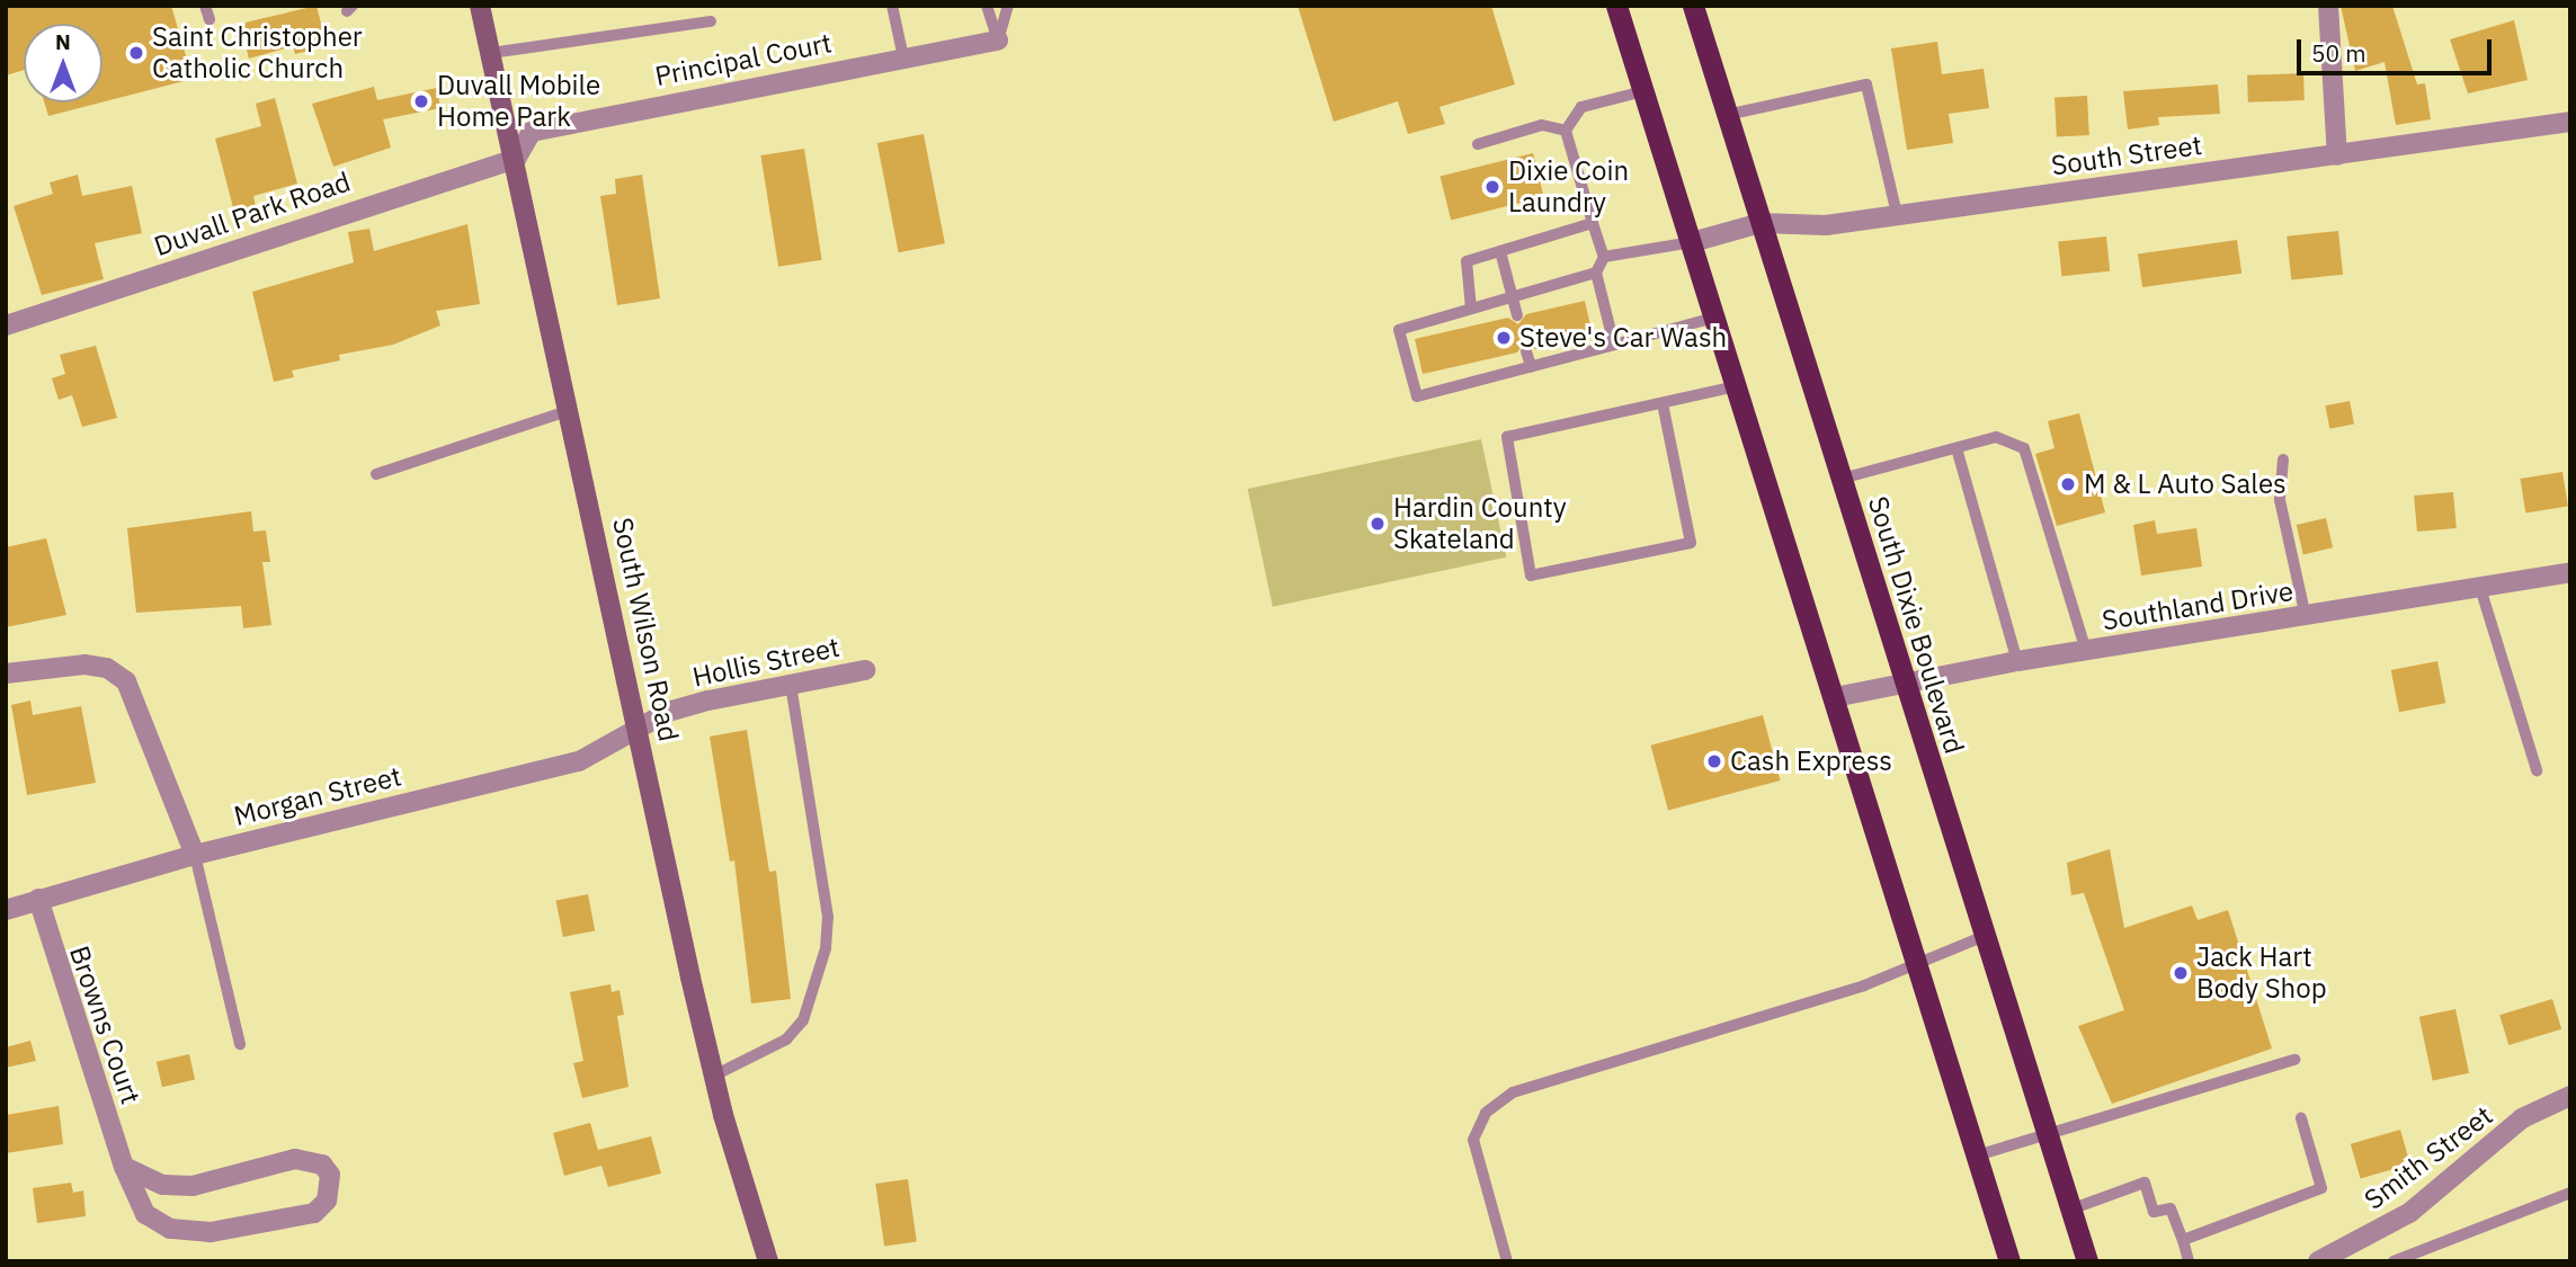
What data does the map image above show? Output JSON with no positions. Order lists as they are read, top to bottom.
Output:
{
  "streets": {
    "highway": ["South Dixie Boulevard"],
    "main road": ["South Wilson Road"],
    "street": [
      "Principal Court",
      "South Street",
      "Duvall Park Road",
      "Southland Drive",
      "Hollis Street",
      "Morgan Street",
      "Browns Court",
      "Smith Street"
    ]
  },
  "crossings": [
    ["Principal Court", "Duvall Park Road"],
    ["Principal Court", "South Wilson Road"],
    ["South Street", "South Dixie Boulevard"],
    ["Duvall Park Road", "South Wilson Road"],
    ["Southland Drive", "South Dixie Boulevard"],
    ["South Wilson Road", "Hollis Street"],
    ["South Wilson Road", "Morgan Street"],
    ["Hollis Street", "Morgan Street"],
    ["Morgan Street", "Browns Court"]
  ],
  "places": [
    "Saint Christopher Catholic Church",
    "Duvall Mobile Home Park",
    "Dixie Coin Laundry",
    "Steve's Car Wash",
    "M & L Auto Sales",
    "Hardin County Skateland",
    "Cash Express",
    "Jack Hart Body Shop"
  ],
  "scale_bar": "50 m",
  "north": "top"
}
